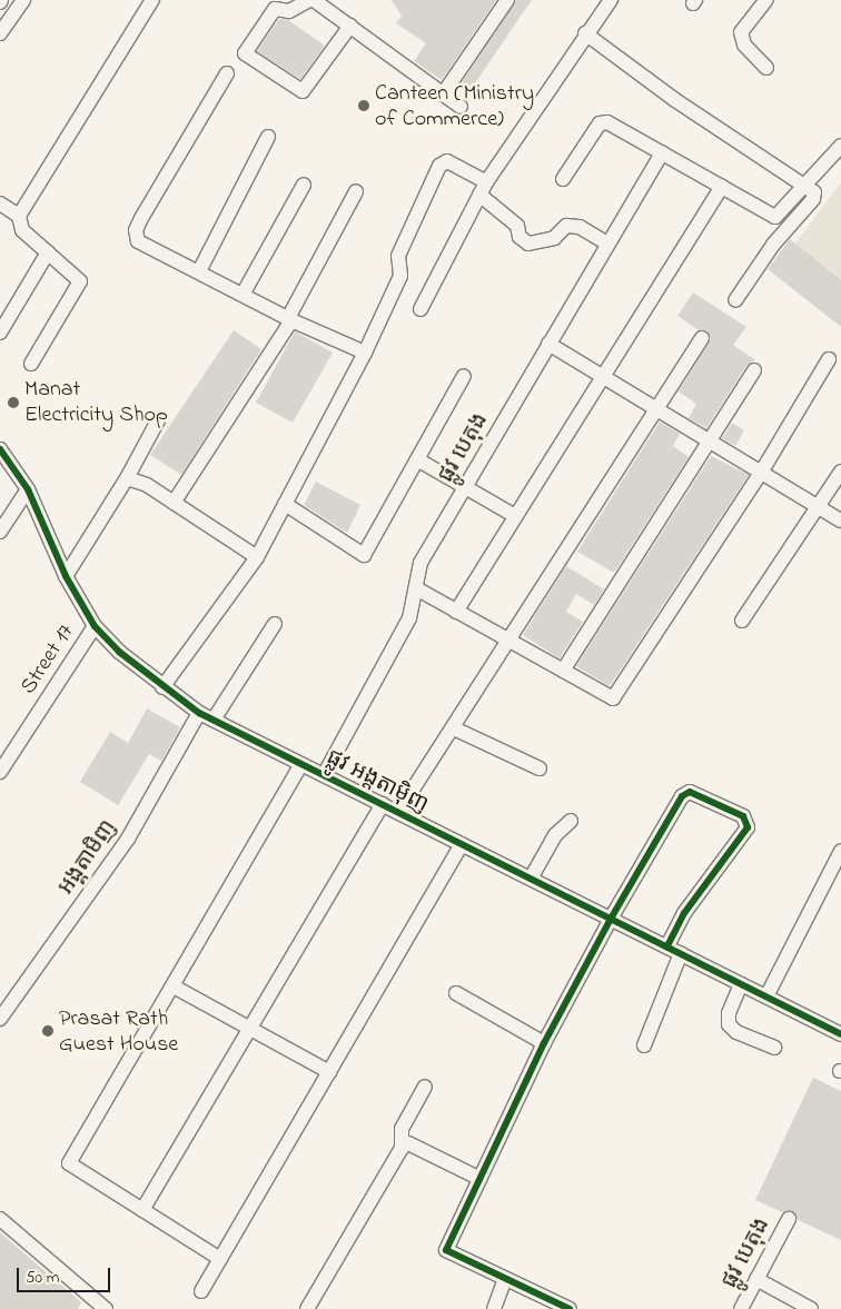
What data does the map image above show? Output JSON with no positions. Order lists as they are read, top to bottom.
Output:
{
  "streets": {
    "street": [
      "ផ្លូវ បេតុង",
      "Street 17",
      "ផ្លូវ អង្តតាម៉ិញ",
      "អង្គតាមិញ"
    ]
  },
  "crossings": [
    ["ផ្លូវ បេតុង", "ផ្លូវ អង្តតាម៉ិញ"],
    ["Street 17", "ផ្លូវ អង្តតាម៉ិញ"],
    ["ផ្លូវ អង្តតាម៉ិញ", "អង្គតាមិញ"]
  ],
  "places": ["Canteen (Ministry of Commerce)", "Manat Electricity Shop", "Prasat Rath Guest House"],
  "scale_bar": "50 m"
}
